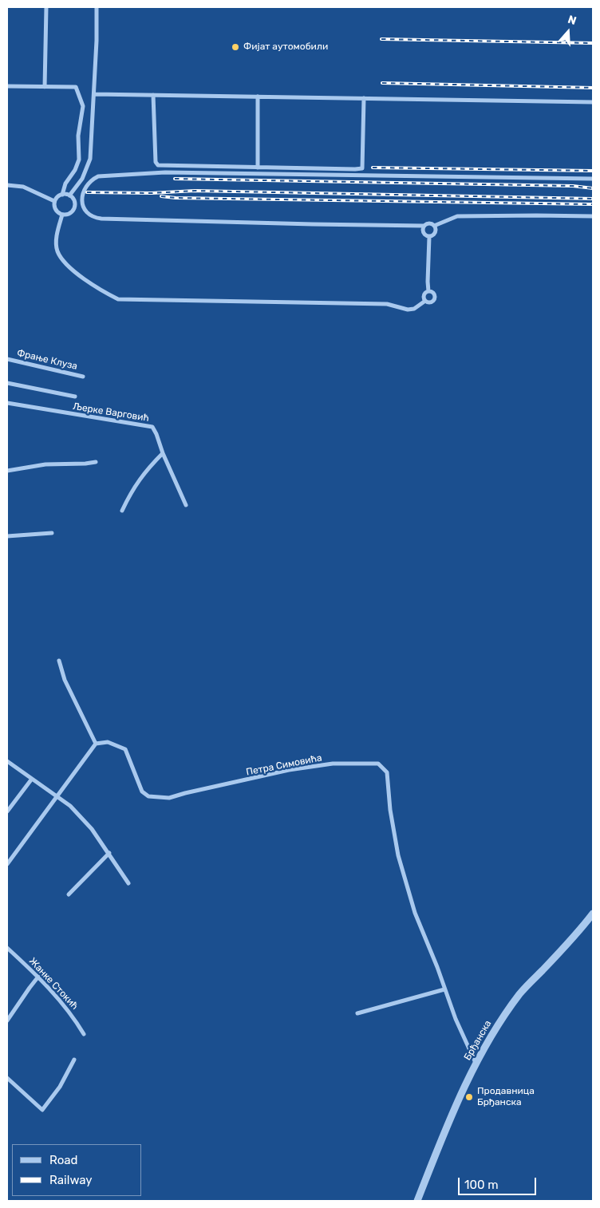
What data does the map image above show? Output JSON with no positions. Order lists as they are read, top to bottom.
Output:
{
  "streets": {
    "street": [
      "Фрање Клуза",
      "Љерке Варговић",
      "Петра Симовића",
      "Жанке Стокић",
      "Брђанска"
    ]
  },
  "crossings": [
    ["Петра Симовића", "Брђанска"]
  ],
  "places": ["Фијат аутомобили", "Продавница Брђанска"],
  "legend": ["Road", "Railway"],
  "scale_bar": "100 m",
  "north": "top"
}
